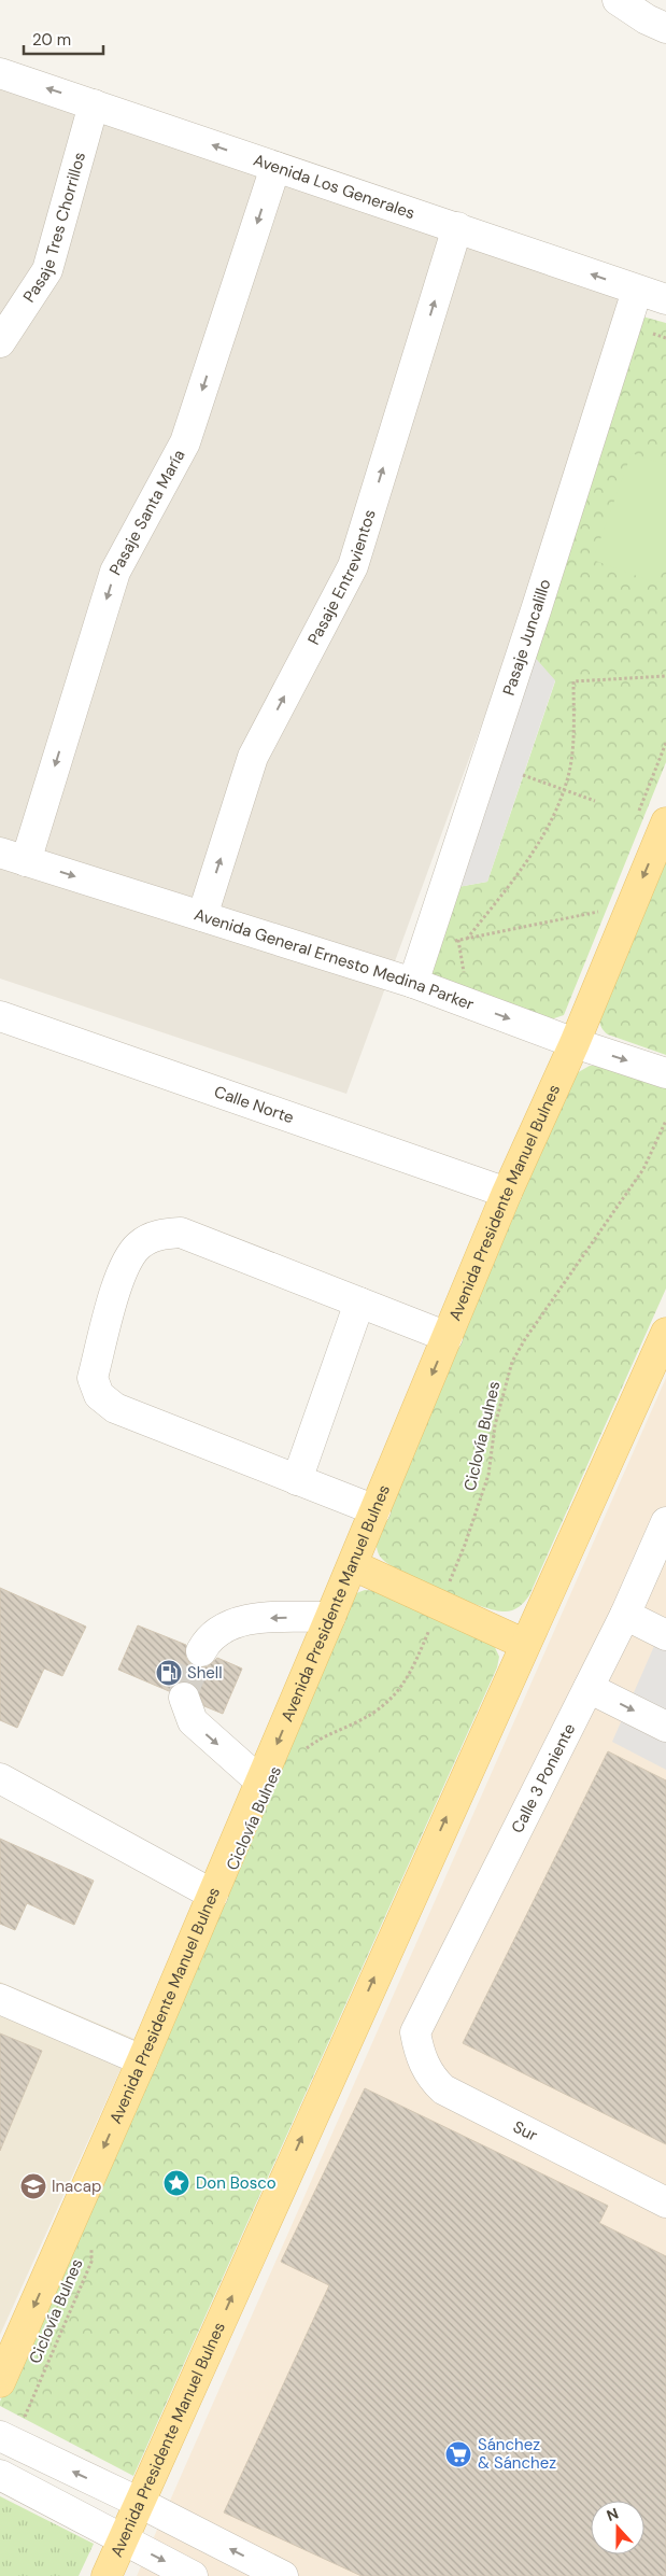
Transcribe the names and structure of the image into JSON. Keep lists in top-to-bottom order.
{
  "streets": {
    "main road": ["Avenida Presidente Manuel Bulnes"],
    "street": [
      "Avenida Los Generales",
      "Pasaje Tres Chorrillos",
      "Pasaje Santa María",
      "Pasaje Entrevientos",
      "Pasaje Juncalillo",
      "Avenida General Ernesto Medina Parker",
      "Calle Norte",
      "Calle 3 Poniente",
      "Sur"
    ],
    "path": ["Ciclovía Bulnes"]
  },
  "crossings": [
    ["Avenida Los Generales", "Pasaje Tres Chorrillos"],
    ["Avenida Los Generales", "Pasaje Santa María"],
    ["Avenida Los Generales", "Pasaje Entrevientos"],
    ["Avenida Los Generales", "Pasaje Juncalillo"],
    ["Pasaje Santa María", "Avenida General Ernesto Medina Parker"],
    ["Pasaje Entrevientos", "Avenida General Ernesto Medina Parker"],
    ["Pasaje Juncalillo", "Avenida General Ernesto Medina Parker"],
    ["Avenida General Ernesto Medina Parker", "Avenida Presidente Manuel Bulnes"],
    ["Calle Norte", "Avenida Presidente Manuel Bulnes"],
    ["Calle 3 Poniente", "Sur"]
  ],
  "one_way": [
    "Avenida Los Generales",
    "Pasaje Santa María",
    "Pasaje Entrevientos",
    "Avenida General Ernesto Medina Parker"
  ],
  "places": {
    "fuel station": ["Shell"],
    "place": ["Don Bosco"],
    "school or university": ["Inacap"],
    "supermarket": ["Sánchez & Sánchez"]
  },
  "scale_bar": "20 m",
  "north": "top"
}
